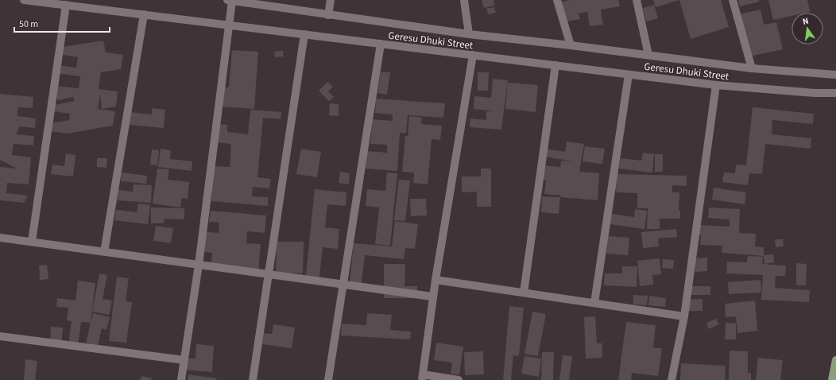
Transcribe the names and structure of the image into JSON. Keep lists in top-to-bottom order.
{
  "streets": {
    "street": ["Geresu Dhuki Street"]
  },
  "scale_bar": "50 m",
  "north": "top"
}
